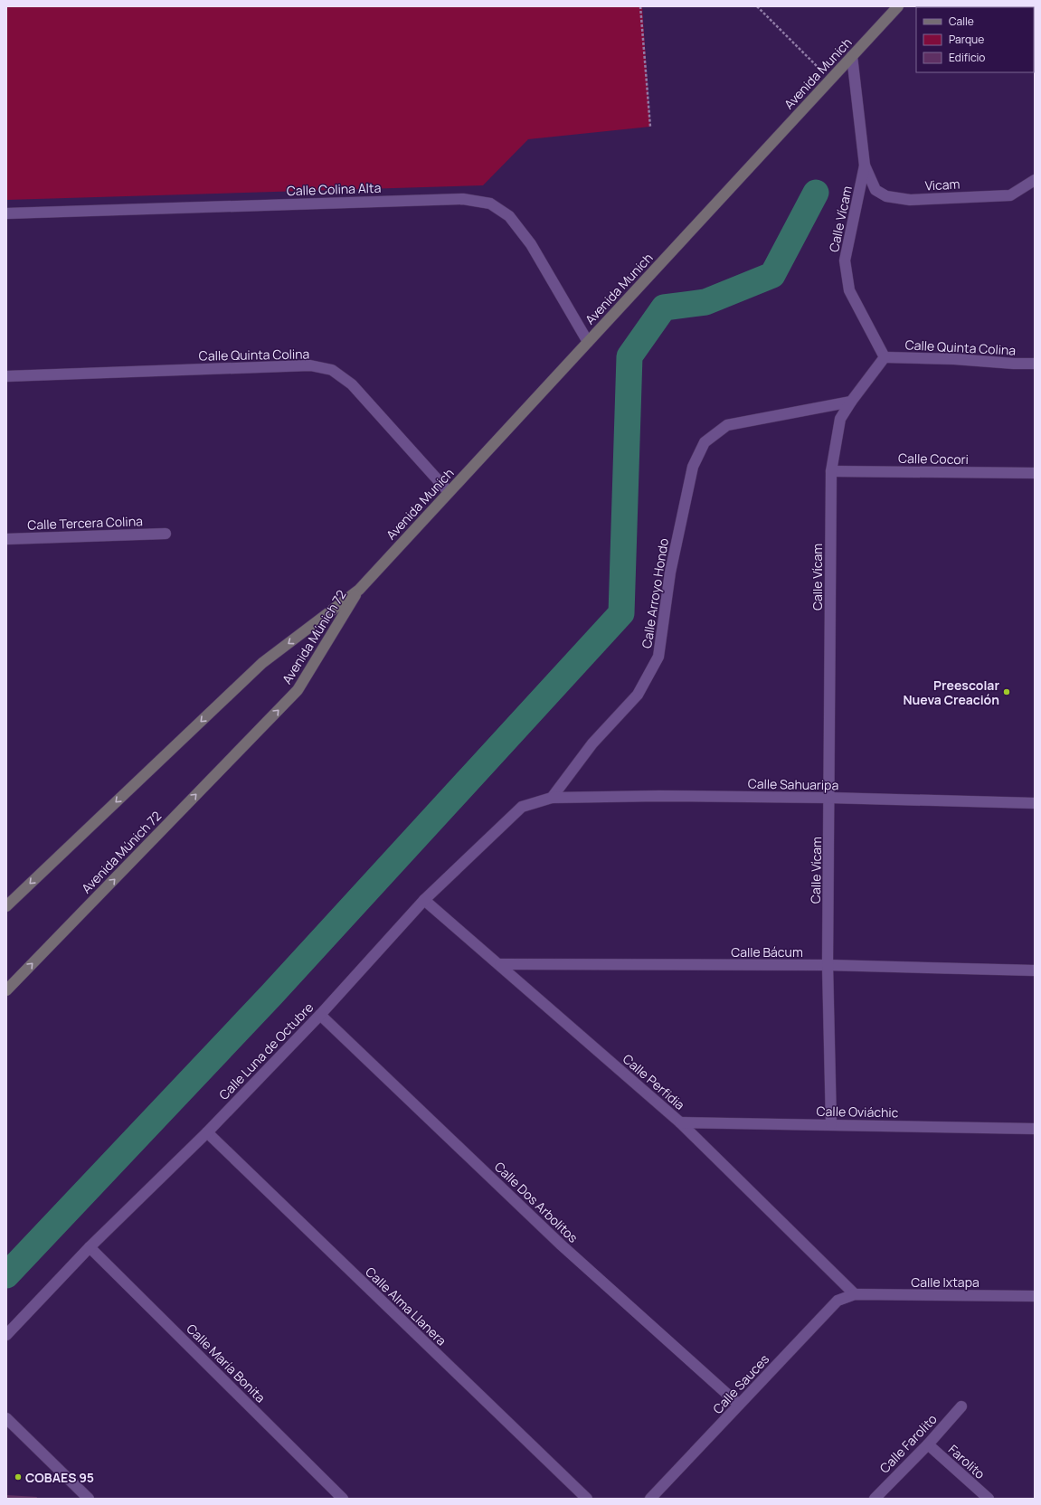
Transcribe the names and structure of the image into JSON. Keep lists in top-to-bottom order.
{
  "streets": {
    "main road": ["Avenida Munich", "Avenida Múnich 72"],
    "street": [
      "Vicam",
      "Calle Colina Alta",
      "Calle Vícam",
      "Calle Quinta Colina",
      "Calle Cocori",
      "Calle Tercera Colina",
      "Calle Arroyo Hondo",
      "Calle Sahuaripa",
      "Calle Bácum",
      "Calle Luna de Octubre",
      "Calle Perfidia",
      "Calle Oviáchic",
      "Calle Dos Arbolitos",
      "Calle Ixtapa",
      "Calle Alma Llanera",
      "Calle María Bonita",
      "Calle Sauces",
      "Calle Farolito",
      "Farolito"
    ]
  },
  "crossings": [
    ["Avenida Munich", "Calle Colina Alta"],
    ["Avenida Munich", "Calle Vícam"],
    ["Avenida Munich", "Calle Quinta Colina"],
    ["Avenida Munich", "Avenida Múnich 72"],
    ["Vicam", "Calle Vícam"],
    ["Calle Vícam", "Calle Quinta Colina"],
    ["Calle Vícam", "Calle Cocori"],
    ["Calle Vícam", "Calle Arroyo Hondo"],
    ["Calle Vícam", "Calle Sahuaripa"],
    ["Calle Vícam", "Calle Bácum"],
    ["Calle Vícam", "Calle Oviáchic"],
    ["Calle Arroyo Hondo", "Calle Sahuaripa"],
    ["Calle Arroyo Hondo", "Calle Luna de Octubre"],
    ["Calle Sahuaripa", "Calle Luna de Octubre"],
    ["Calle Bácum", "Calle Perfidia"],
    ["Calle Luna de Octubre", "Calle Perfidia"],
    ["Calle Luna de Octubre", "Calle Dos Arbolitos"],
    ["Calle Luna de Octubre", "Calle Alma Llanera"],
    ["Calle Luna de Octubre", "Calle María Bonita"],
    ["Calle Perfidia", "Calle Oviáchic"],
    ["Calle Perfidia", "Calle Ixtapa"],
    ["Calle Perfidia", "Calle Sauces"],
    ["Calle Dos Arbolitos", "Calle Sauces"],
    ["Calle Ixtapa", "Calle Sauces"],
    ["Calle Farolito", "Farolito"]
  ],
  "places": ["Preescolar Nueva Creación", "COBAES 95"],
  "legend": ["Calle", "Parque", "Edificio"]
}
